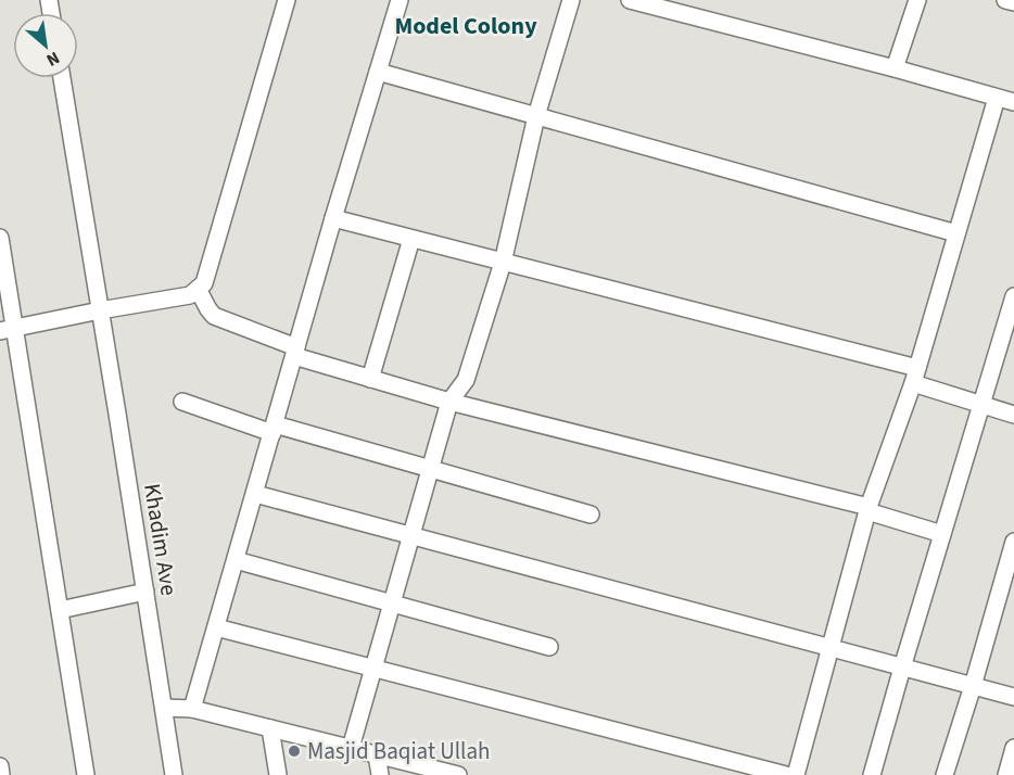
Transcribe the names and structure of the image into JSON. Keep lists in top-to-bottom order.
{
  "streets": {
    "street": ["Khadim Ave"]
  },
  "districts": ["Model Colony"],
  "places": ["Masjid Baqiat Ullah"],
  "north": "bottom right"
}
